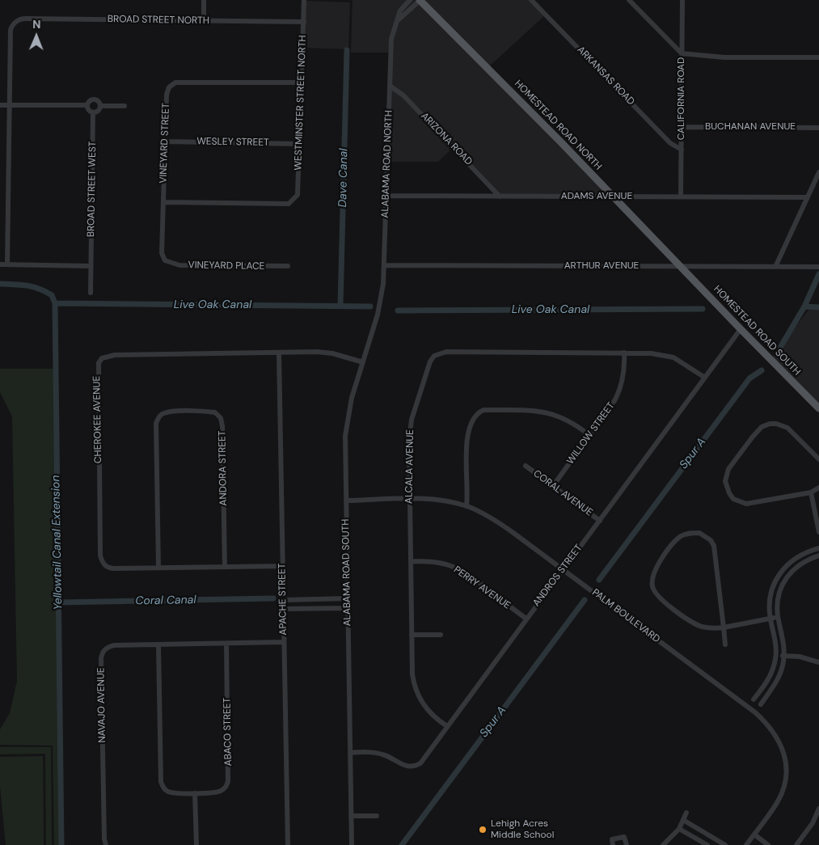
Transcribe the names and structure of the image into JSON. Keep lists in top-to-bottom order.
{
  "streets": {
    "main road": ["HOMESTEAD ROAD NORTH", "HOMESTEAD ROAD SOUTH"],
    "street": [
      "BROAD STREET NORTH",
      "ARKANSAS ROAD",
      "CALIFORNIA ROAD",
      "WESTMINSTER STREET NORTH",
      "BUCHANAN AVENUE",
      "ARIZONA ROAD",
      "WESLEY STREET",
      "VINEYARD STREET",
      "ALABAMA ROAD NORTH",
      "BROAD STREET WEST",
      "ADAMS AVENUE",
      "VINEYARD PLACE",
      "ARTHUR AVENUE",
      "CHEROKEE AVENUE",
      "WILLOW STREET",
      "ALCALA AVENUE",
      "ANDORA STREET",
      "CORAL AVENUE",
      "ALABAMA ROAD SOUTH",
      "ANDROS STREET",
      "PERRY AVENUE",
      "APACHE STREET",
      "PALM BOULEVARD",
      "NAVAJO AVENUE",
      "ABACO STREET"
    ]
  },
  "crossings": [
    ["BROAD STREET NORTH", "WESTMINSTER STREET NORTH"],
    ["ARKANSAS ROAD", "CALIFORNIA ROAD"],
    ["CALIFORNIA ROAD", "BUCHANAN AVENUE"],
    ["CALIFORNIA ROAD", "ADAMS AVENUE"],
    ["WESTMINSTER STREET NORTH", "WESLEY STREET"],
    ["WESTMINSTER STREET NORTH", "VINEYARD STREET"],
    ["HOMESTEAD ROAD NORTH", "ALABAMA ROAD NORTH"],
    ["HOMESTEAD ROAD NORTH", "ADAMS AVENUE"],
    ["HOMESTEAD ROAD NORTH", "ARTHUR AVENUE"],
    ["HOMESTEAD ROAD NORTH", "HOMESTEAD ROAD SOUTH"],
    ["ARIZONA ROAD", "ALABAMA ROAD NORTH"],
    ["ARIZONA ROAD", "ADAMS AVENUE"],
    ["WESLEY STREET", "VINEYARD STREET"],
    ["VINEYARD STREET", "VINEYARD PLACE"],
    ["ALABAMA ROAD NORTH", "ADAMS AVENUE"],
    ["ALABAMA ROAD NORTH", "ARTHUR AVENUE"],
    ["ALABAMA ROAD NORTH", "ALABAMA ROAD SOUTH"],
    ["ARTHUR AVENUE", "HOMESTEAD ROAD SOUTH"],
    ["HOMESTEAD ROAD SOUTH", "ANDROS STREET"],
    ["CHEROKEE AVENUE", "ANDORA STREET"],
    ["CHEROKEE AVENUE", "ALABAMA ROAD SOUTH"],
    ["CHEROKEE AVENUE", "APACHE STREET"],
    ["WILLOW STREET", "ALCALA AVENUE"],
    ["WILLOW STREET", "CORAL AVENUE"],
    ["ALCALA AVENUE", "ANDROS STREET"],
    ["ALCALA AVENUE", "PERRY AVENUE"],
    ["ALCALA AVENUE", "PALM BOULEVARD"],
    ["CORAL AVENUE", "ANDROS STREET"],
    ["ALABAMA ROAD SOUTH", "ANDROS STREET"],
    ["ALABAMA ROAD SOUTH", "PALM BOULEVARD"],
    ["ANDROS STREET", "PERRY AVENUE"],
    ["ANDROS STREET", "PALM BOULEVARD"],
    ["APACHE STREET", "NAVAJO AVENUE"],
    ["NAVAJO AVENUE", "ABACO STREET"]
  ],
  "water": [
    "Dave Canal",
    "Live Oak Canal",
    "Spur A",
    "Yellowtail Canal Extension",
    "Coral Canal"
  ],
  "places": ["Lehigh Acres Middle School"],
  "north": "top"
}
